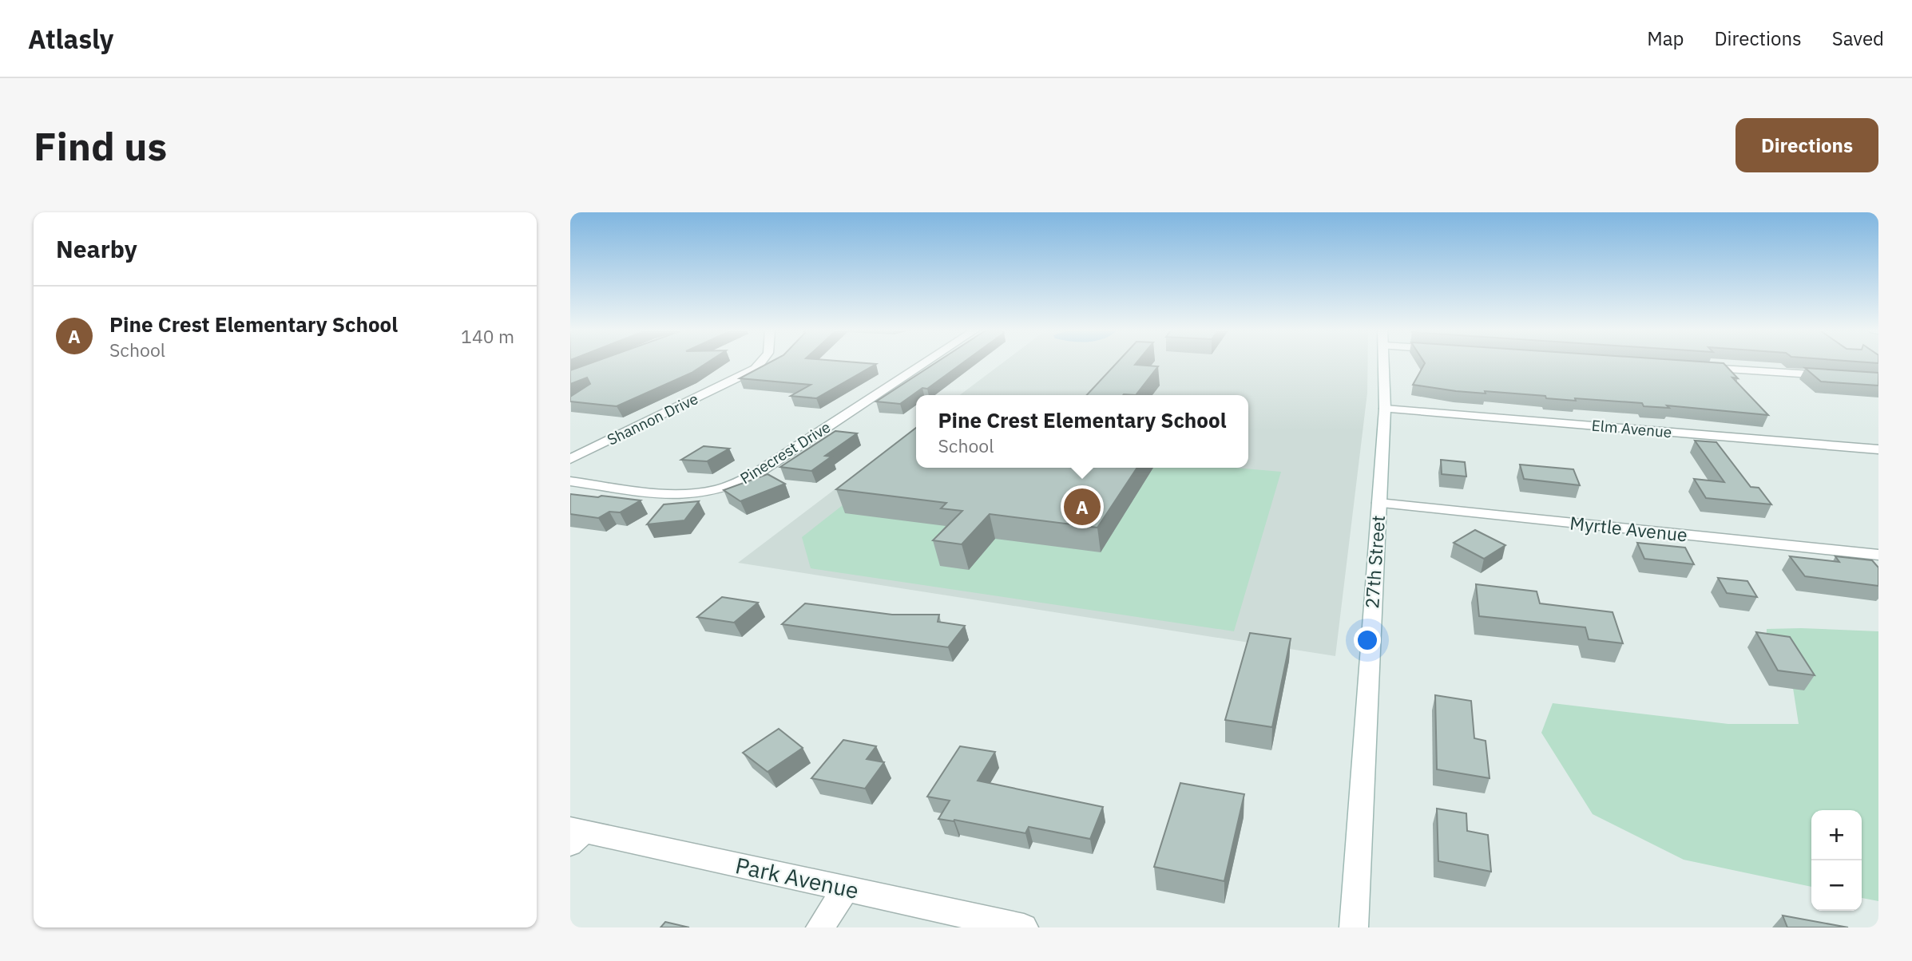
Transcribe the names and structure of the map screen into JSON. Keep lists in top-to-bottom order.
{
  "streets": {
    "street": [
      "Shannon Drive",
      "Elm Avenue",
      "Pinecrest Drive",
      "Myrtle Avenue",
      "27th Street",
      "Park Avenue"
    ]
  },
  "crossings": [
    ["Elm Avenue", "27th Street"],
    ["Myrtle Avenue", "27th Street"]
  ],
  "page": {
    "header": "Atlasly",
    "nav": ["Map", "Directions", "Saved"],
    "buttons": "Directions",
    "title": "Find us",
    "heading": "Nearby",
    "list": [
      {
        "mark": "A",
        "name": "Pine Crest Elementary School",
        "note": "School",
        "value": "140 m"
      }
    ],
    "popup": ["Pine Crest Elementary School", "School"],
    "pins": "A",
    "map_buttons": ["+", "−"]
  }
}
